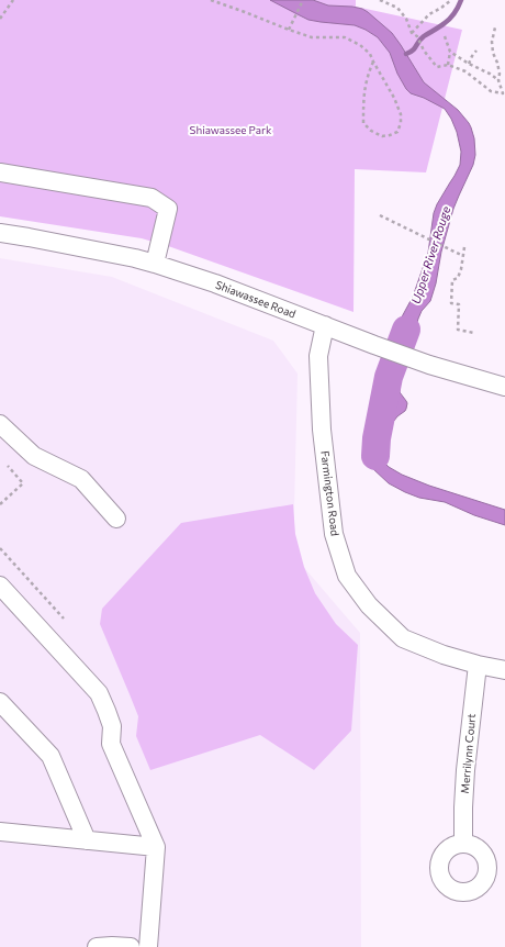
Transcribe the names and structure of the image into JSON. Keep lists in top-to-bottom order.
{
  "streets": {
    "street": ["Shiawassee Road", "Farmington Road", "Merrilynn Court"]
  },
  "crossings": [
    ["Shiawassee Road", "Farmington Road"],
    ["Farmington Road", "Merrilynn Court"]
  ],
  "water": ["Upper River Rouge"],
  "parks": ["Shiawassee Park"]
}
